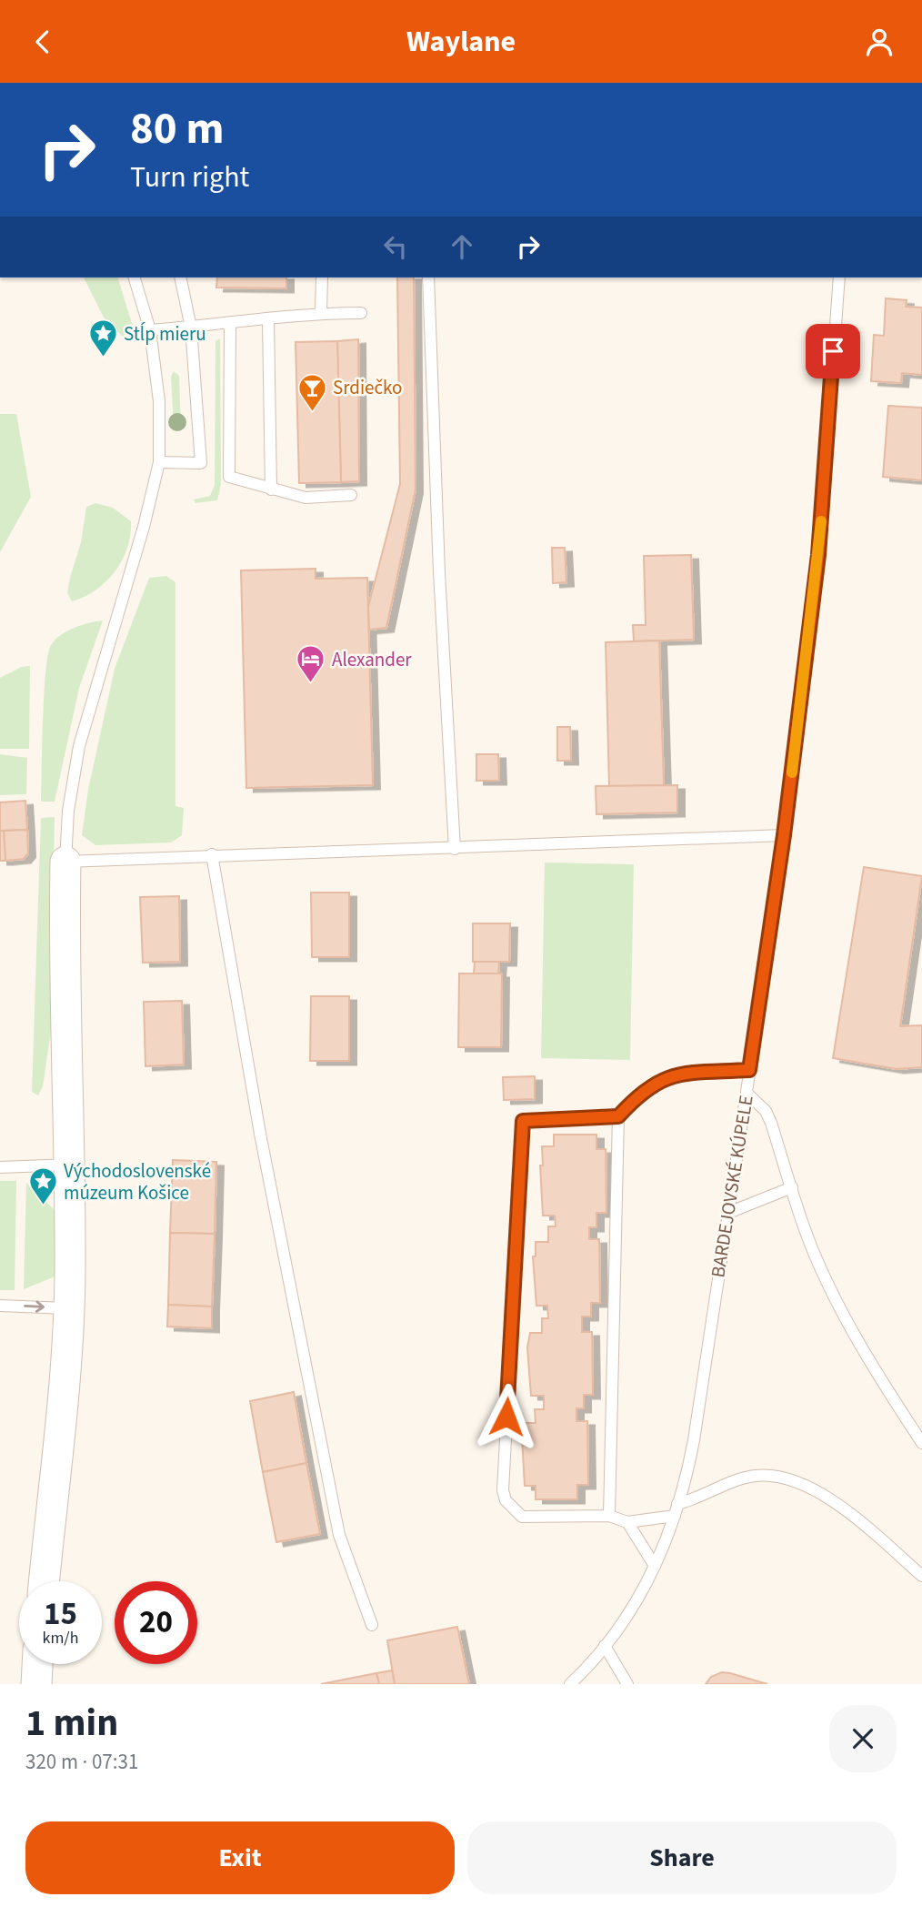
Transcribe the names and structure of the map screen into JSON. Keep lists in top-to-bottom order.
{
  "streets": {
    "lane": ["BARDEJOVSKÉ KÚPELE"]
  },
  "places": {
    "place": ["Stĺp mieru", "Východoslovenské múzeum Košice"],
    "bar": ["Srdiečko"],
    "hotel": ["Alexander"]
  },
  "page": {
    "header": "Waylane",
    "turn": ["80 m", "Turn right"],
    "speed": "15 km/h",
    "limit": "20",
    "heading": ["1 min", "320 m · 07:31"],
    "buttons": ["Exit", "Share"]
  }
}
